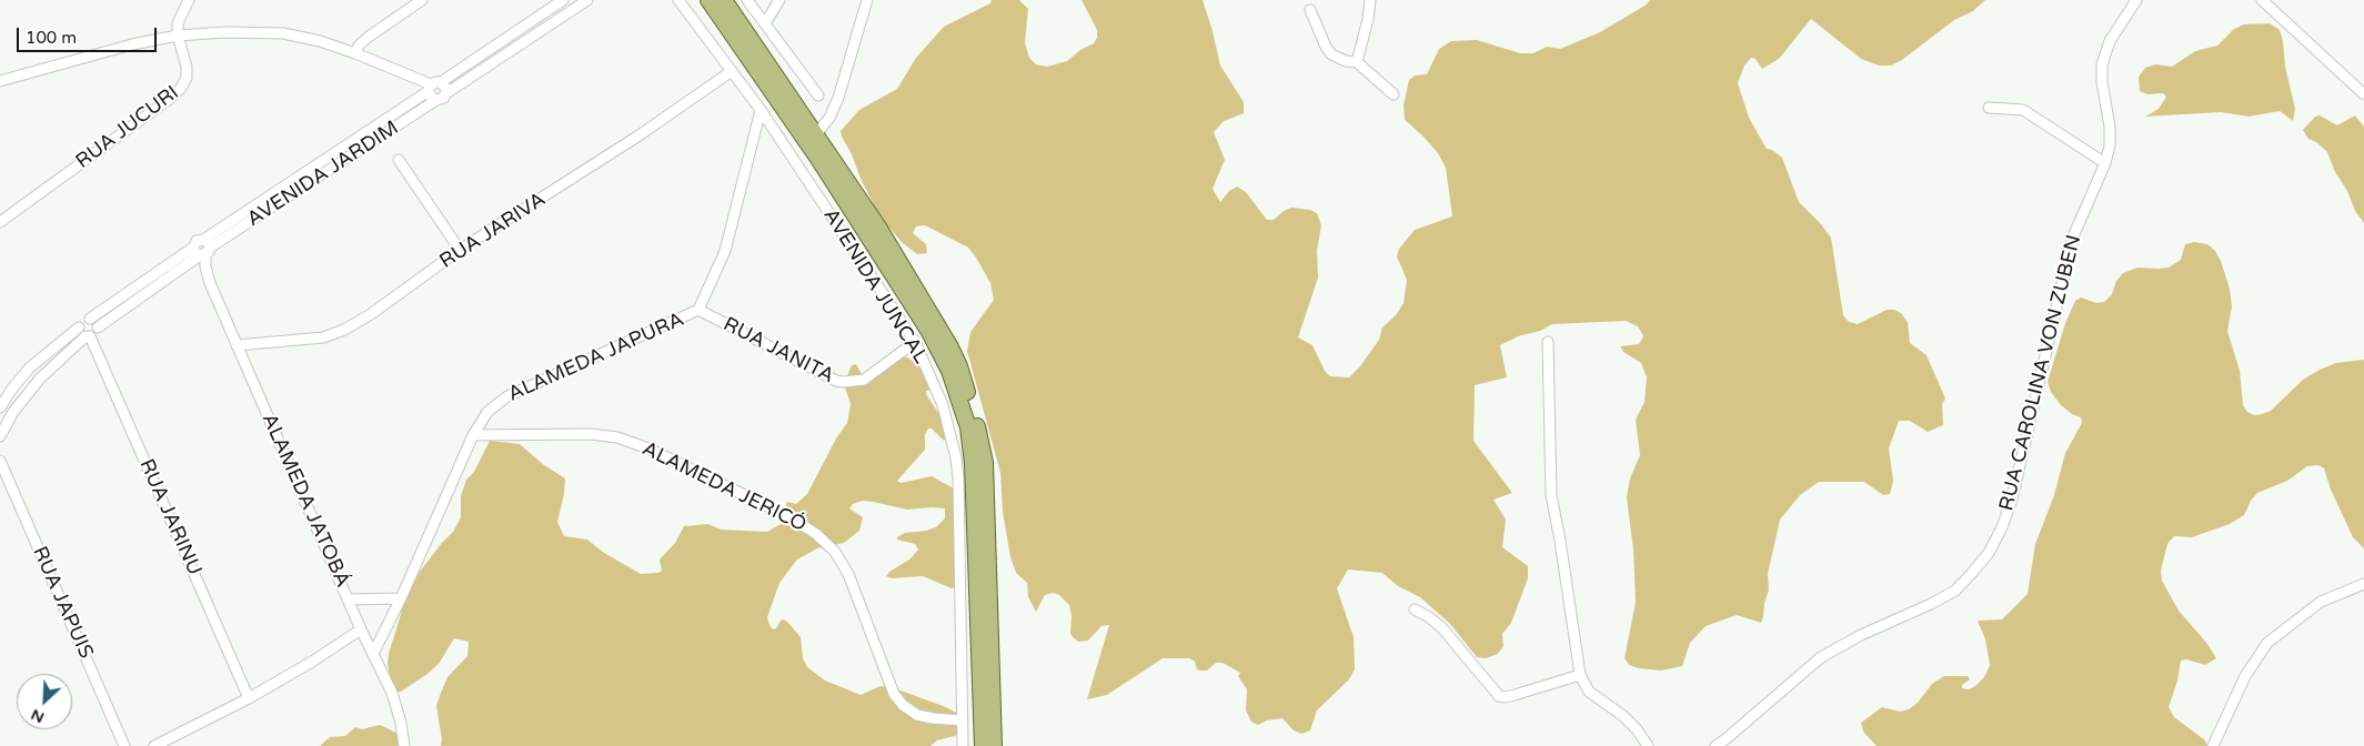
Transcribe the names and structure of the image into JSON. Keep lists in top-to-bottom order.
{
  "streets": {
    "street": [
      "RUA JUCURI",
      "AVENIDA JARDIM",
      "RUA JARIVA",
      "AVENIDA JUNCAL",
      "RUA JANITA",
      "ALAMEDA JAPURA",
      "RUA CAROLINA VON ZUBEN",
      "ALAMEDA JERICÓ",
      "ALAMEDA JATOBÁ",
      "RUA JARINU",
      "RUA JAPUIS"
    ]
  },
  "crossings": [
    ["AVENIDA JARDIM", "ALAMEDA JATOBÁ"],
    ["AVENIDA JARDIM", "RUA JARINU"],
    ["RUA JARIVA", "AVENIDA JUNCAL"],
    ["RUA JARIVA", "ALAMEDA JATOBÁ"],
    ["AVENIDA JUNCAL", "RUA JANITA"],
    ["AVENIDA JUNCAL", "ALAMEDA JAPURA"],
    ["AVENIDA JUNCAL", "ALAMEDA JERICÓ"],
    ["RUA JANITA", "ALAMEDA JAPURA"],
    ["ALAMEDA JAPURA", "ALAMEDA JERICÓ"],
    ["ALAMEDA JAPURA", "ALAMEDA JATOBÁ"]
  ],
  "scale_bar": "100 m",
  "north": "bottom left"
}
